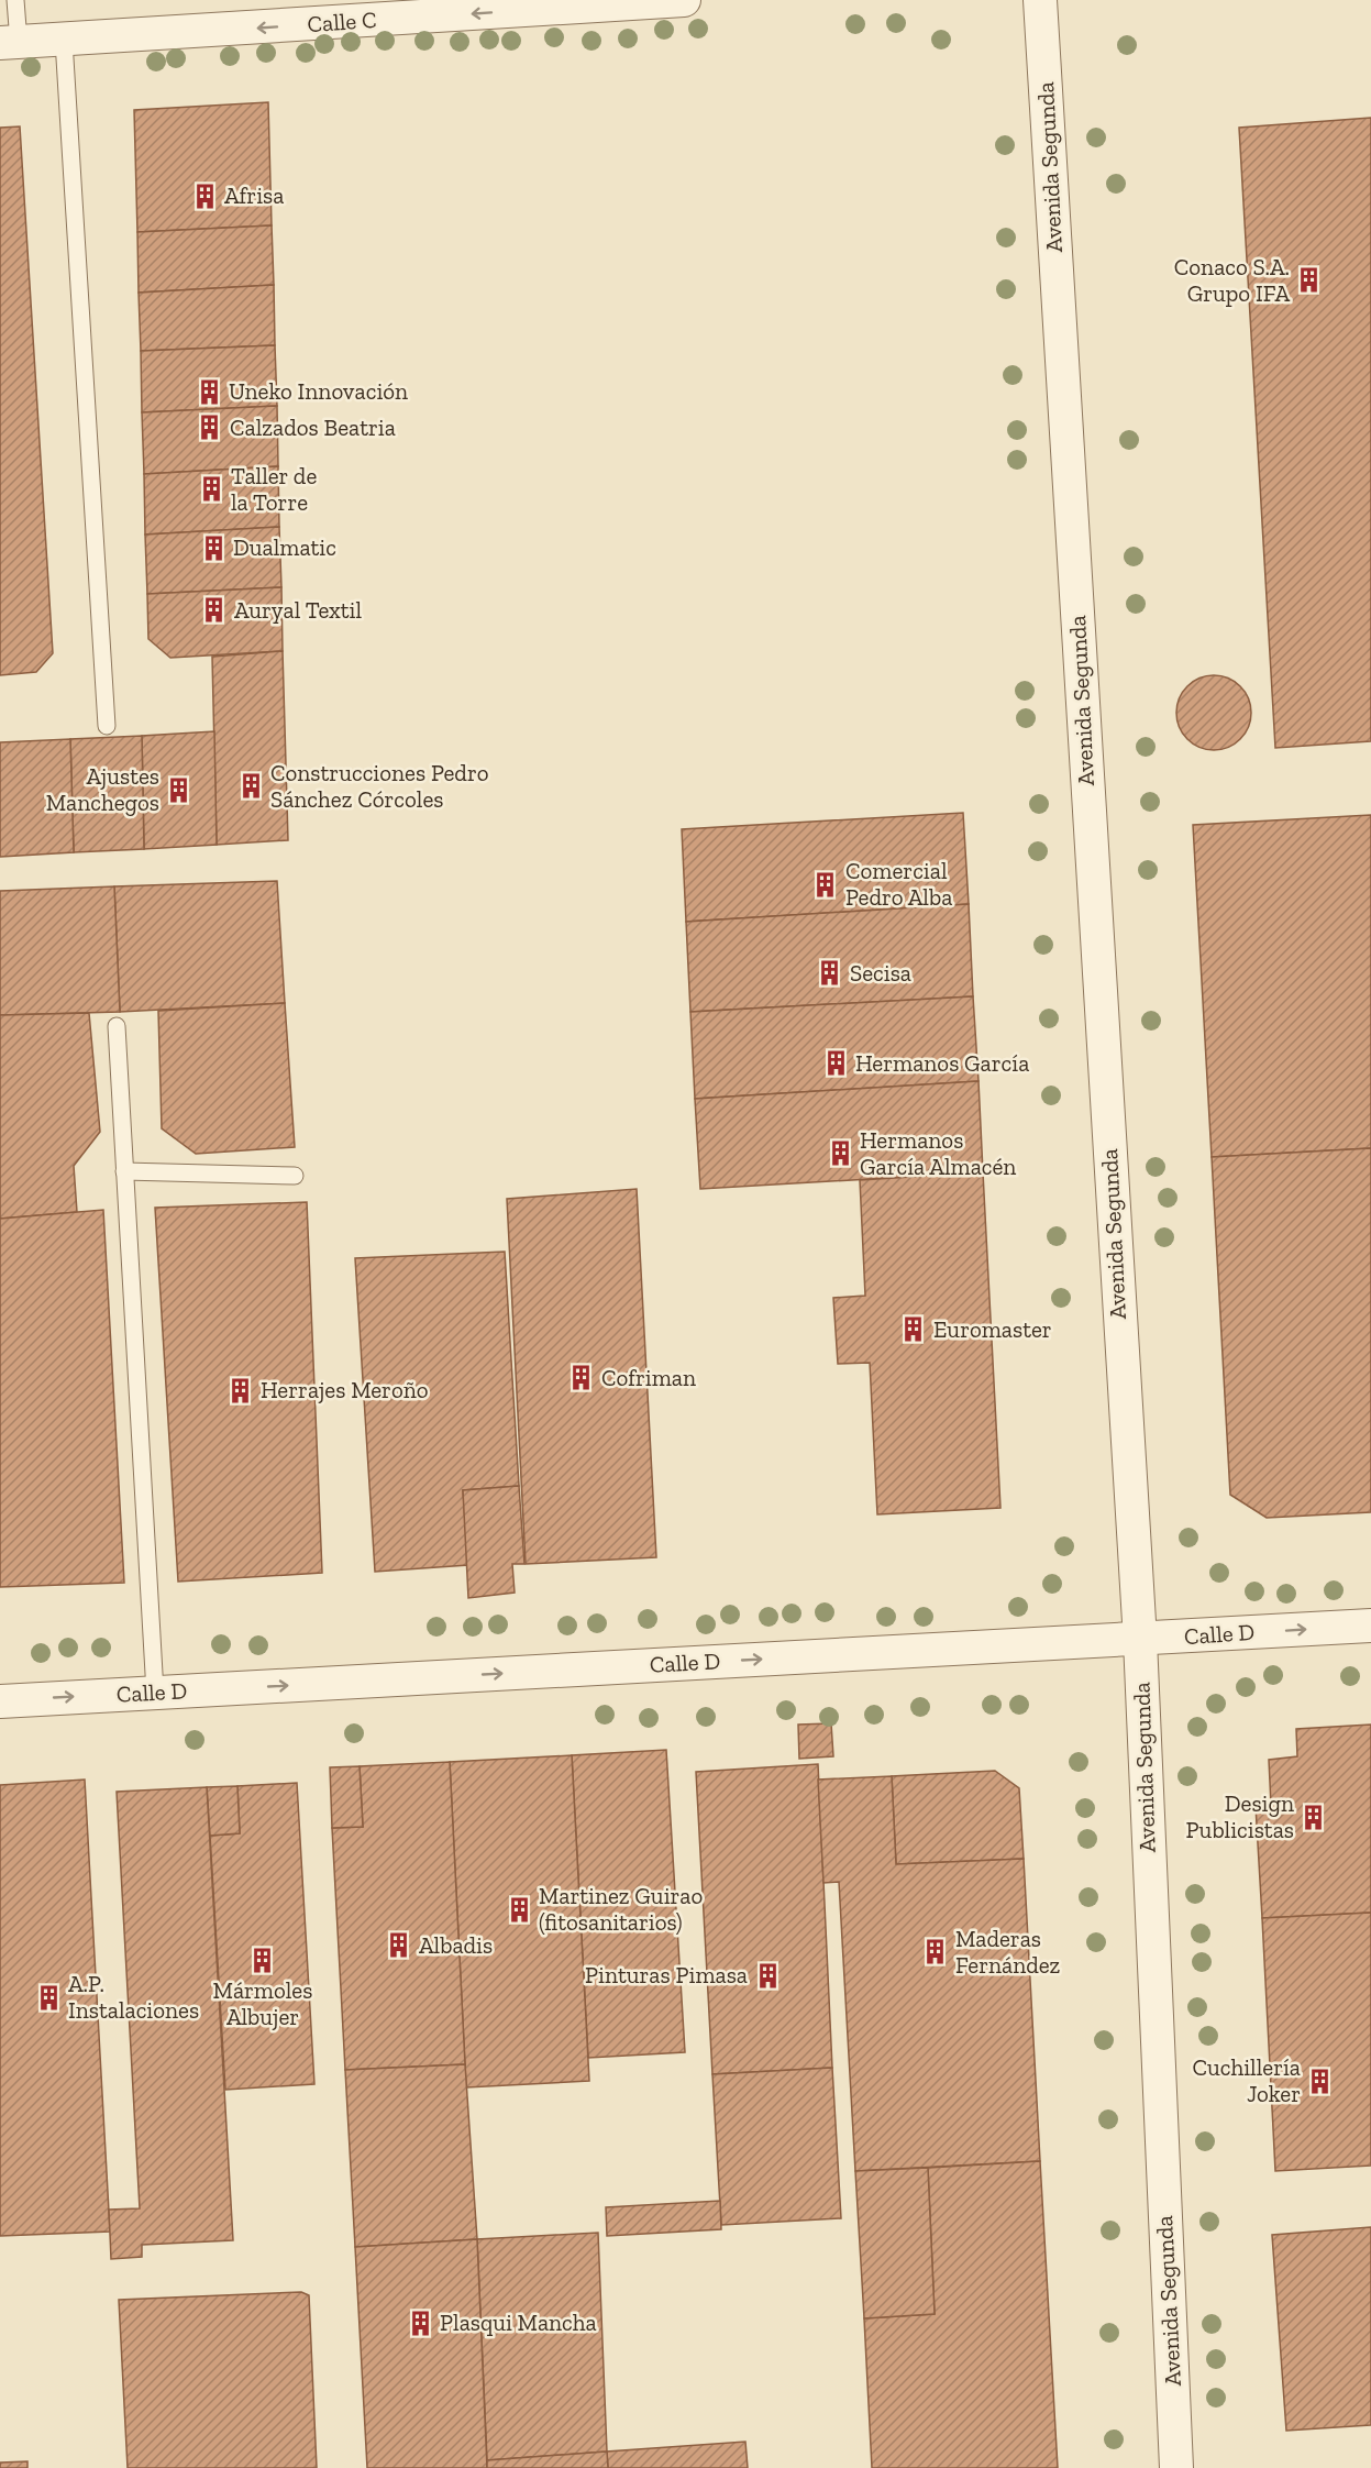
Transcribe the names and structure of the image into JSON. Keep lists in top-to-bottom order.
{
  "streets": {
    "street": ["Calle C", "Avenida Segunda", "Calle D"]
  },
  "crossings": [
    ["Avenida Segunda", "Calle D"]
  ],
  "one_way": ["Calle C", "Calle D"],
  "places": {
    "building": [
      "Afrisa",
      "Conaco S.A. Grupo IFA",
      "Uneko Innovación",
      "Calzados Beatria",
      "Taller de la Torre",
      "Dualmatic",
      "Auryal Textil",
      "Construcciones Pedro Sánchez Córcoles",
      "Ajustes Manchegos",
      "Comercial Pedro Alba",
      "Secisa",
      "Hermanos García",
      "Hermanos García Almacén",
      "Euromaster",
      "Cofriman",
      "Herrajes Meroño",
      "Design Publicistas",
      "Martinez Guirao (fitosanitarios)",
      "Albadis",
      "Maderas Fernández",
      "Mármoles Albujer",
      "Pinturas Pimasa",
      "A.P. Instalaciones",
      "Cuchillería Joker",
      "Plasqui Mancha"
    ]
  }
}
